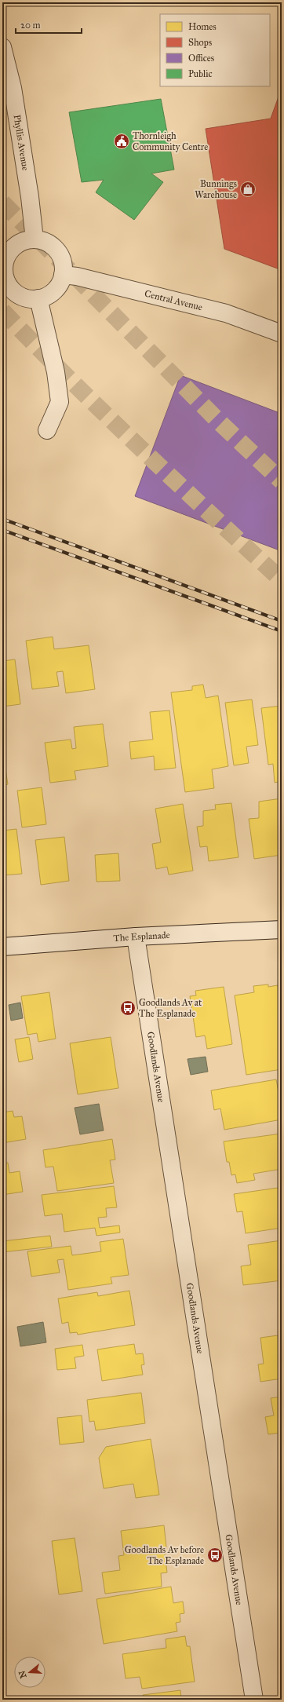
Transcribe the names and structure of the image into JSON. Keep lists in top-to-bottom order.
{
  "streets": {
    "street": [
      "Phyllis Avenue",
      "Central Avenue",
      "The Esplanade",
      "Goodlands Avenue"
    ]
  },
  "crossings": [
    ["Phyllis Avenue", "Central Avenue"],
    ["The Esplanade", "Goodlands Avenue"]
  ],
  "places": {
    "public building": ["Thornleigh Community Centre"],
    "shop": ["Bunnings Warehouse"],
    "bus stop": ["Goodlands Av at The Esplanade", "Goodlands Av before The Esplanade"]
  },
  "legend": [
    "Homes",
    "Shops",
    "Offices",
    "Public"
  ],
  "scale_bar": "20 m",
  "north": "left"
}
